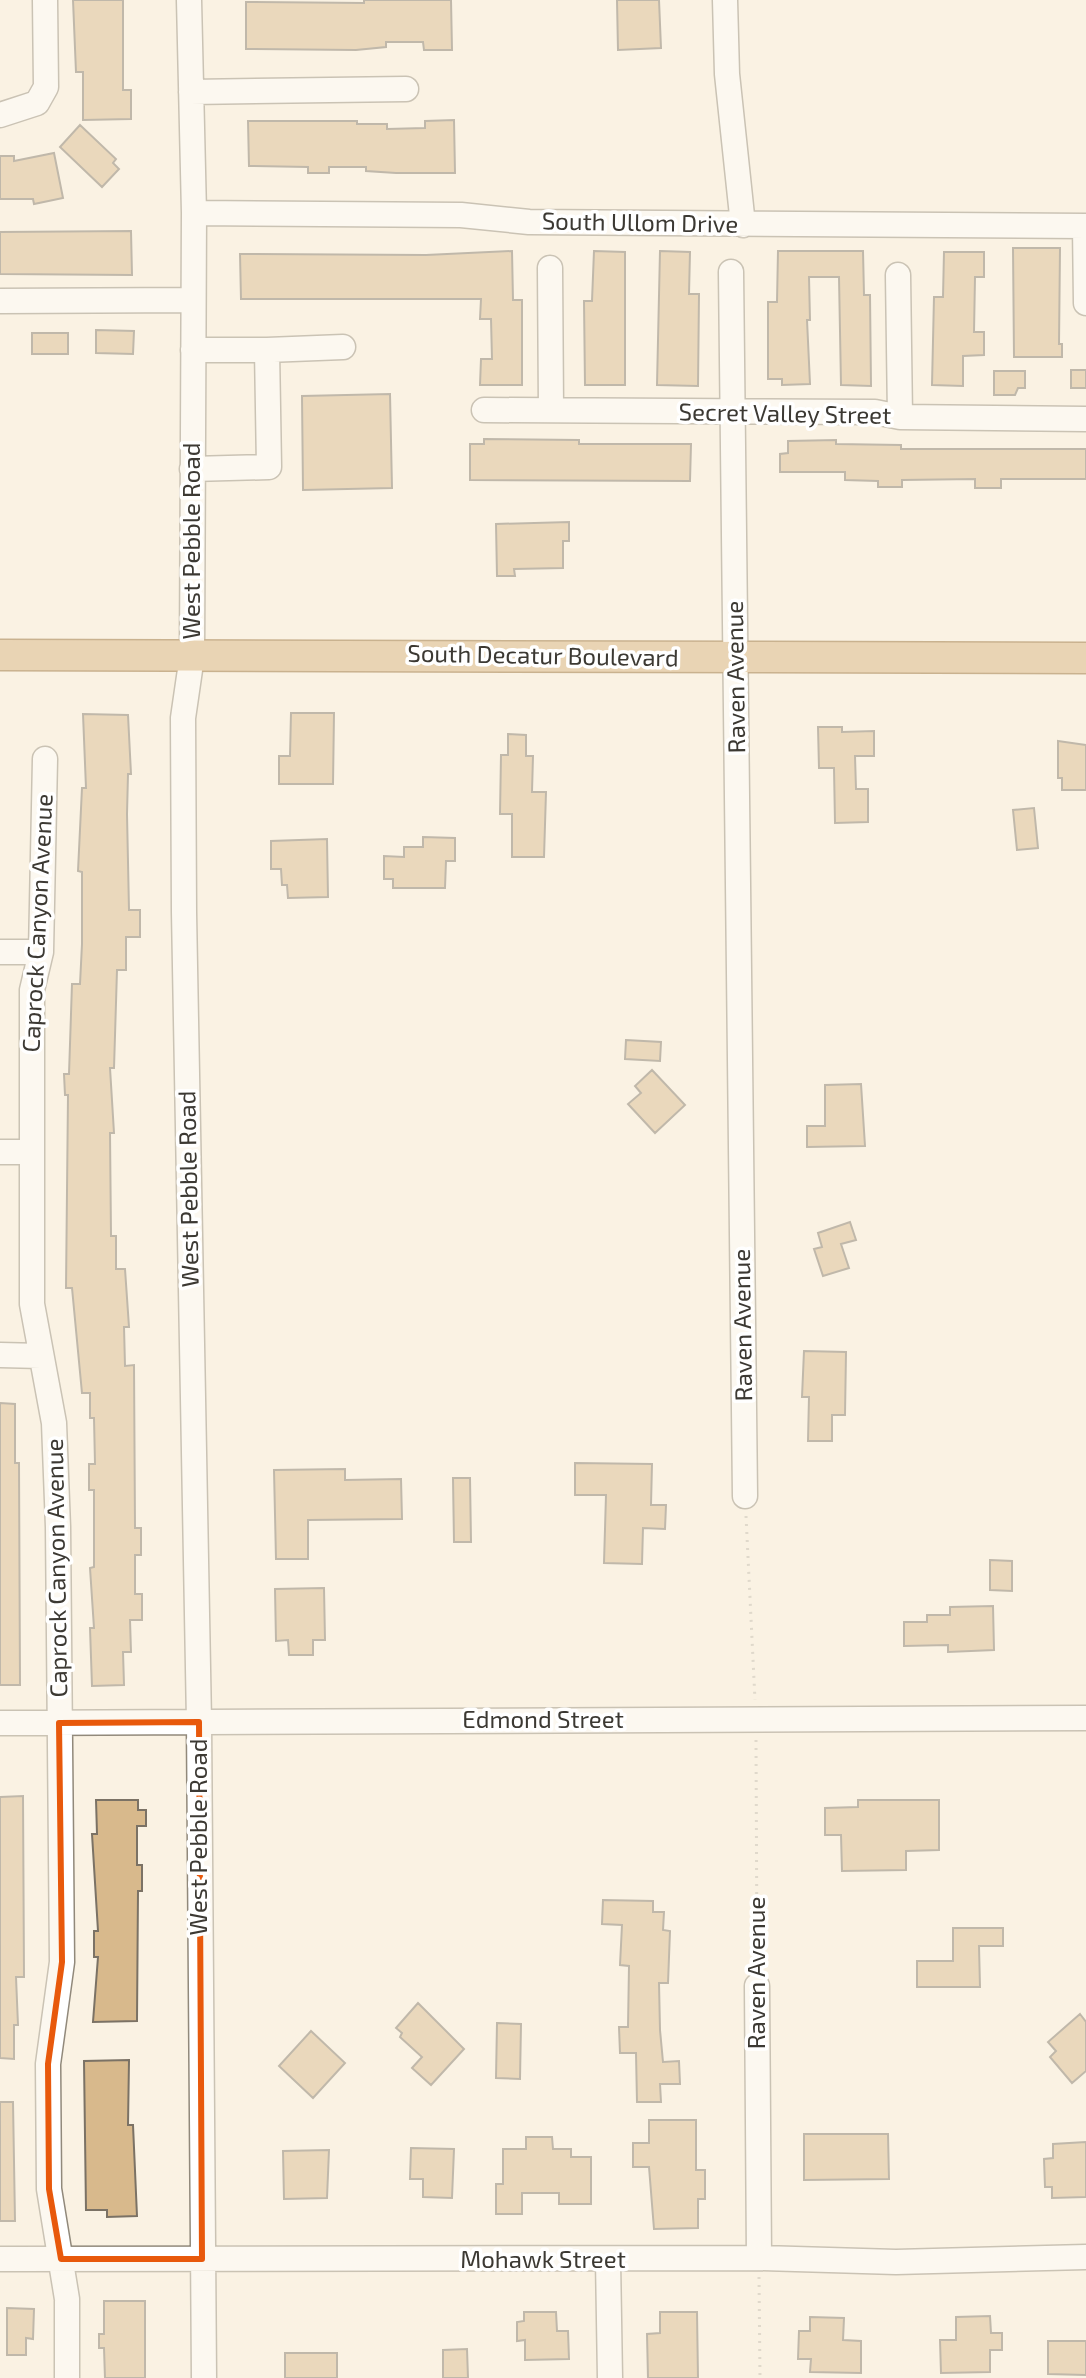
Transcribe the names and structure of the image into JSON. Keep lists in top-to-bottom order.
{
  "streets": {
    "main road": ["South Decatur Boulevard"],
    "street": [
      "South Ullom Drive",
      "Secret Valley Street",
      "West Pebble Road",
      "Raven Avenue",
      "Caprock Canyon Avenue",
      "Edmond Street",
      "Mohawk Street"
    ]
  },
  "crossings": [
    ["South Ullom Drive", "West Pebble Road"],
    ["Secret Valley Street", "Raven Avenue"],
    ["West Pebble Road", "South Decatur Boulevard"],
    ["West Pebble Road", "Edmond Street"],
    ["West Pebble Road", "Mohawk Street"],
    ["South Decatur Boulevard", "Raven Avenue"],
    ["Raven Avenue", "Edmond Street"],
    ["Raven Avenue", "Mohawk Street"],
    ["Caprock Canyon Avenue", "Edmond Street"],
    ["Caprock Canyon Avenue", "Mohawk Street"]
  ]
}
